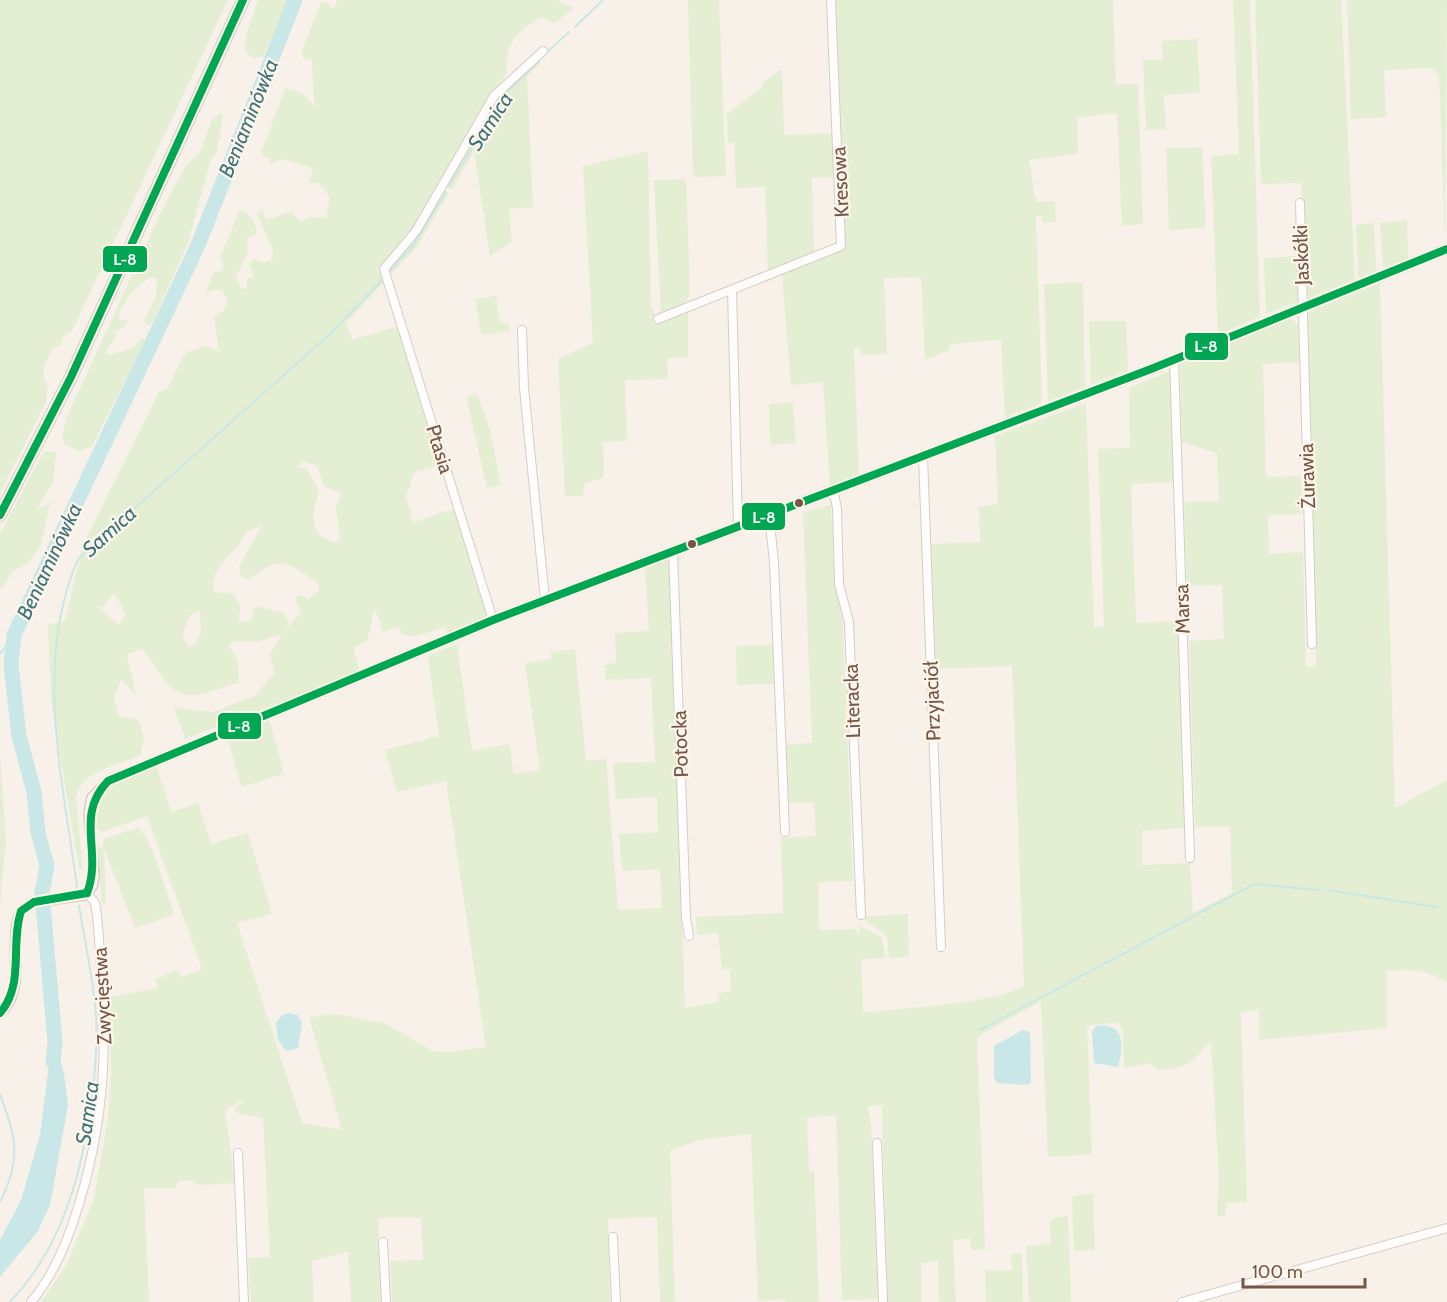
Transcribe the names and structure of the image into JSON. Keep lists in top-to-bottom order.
{
  "streets": {
    "street": [
      "Kresowa",
      "Jaskółki",
      "Ptasia",
      "Żurawia",
      "Marsa",
      "Literacka",
      "Przyjaciół",
      "Potocka",
      "Zwycięstwa"
    ]
  },
  "crossings": [
    ["Jaskółki", "Żurawia"]
  ],
  "water": ["Beniaminówka", "Samica"],
  "lines": ["transit line L-8"],
  "scale_bar": "100 m"
}
